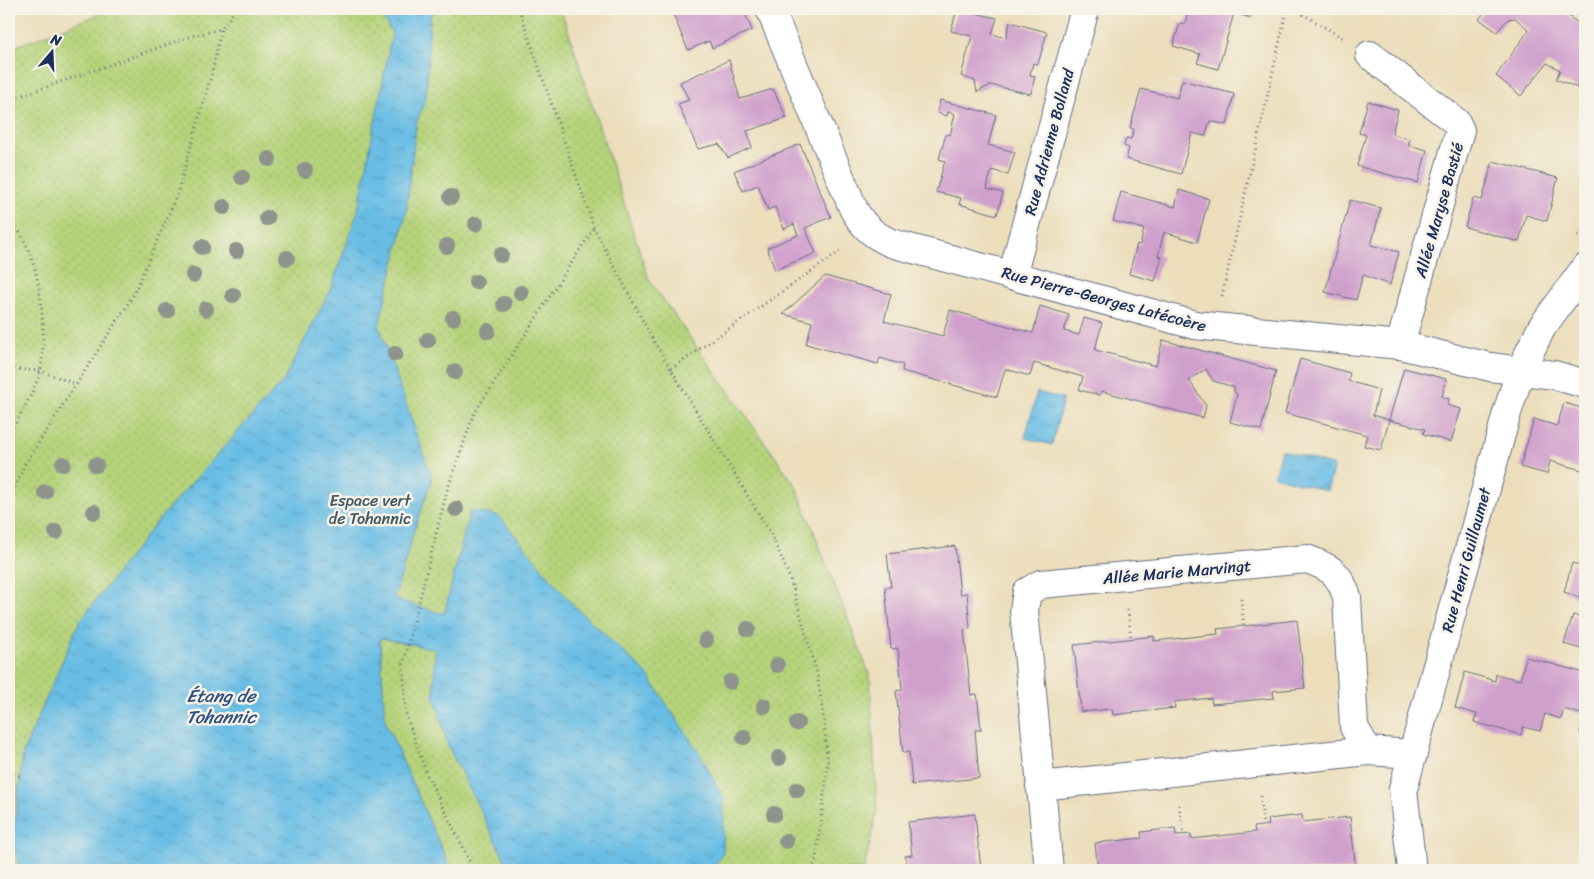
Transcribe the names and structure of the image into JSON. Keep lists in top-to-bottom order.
{
  "streets": {
    "street": [
      "Rue Adrienne Bolland",
      "Allée Maryse Bastié",
      "Rue Pierre-Georges Latécoère",
      "Rue Henri Guillaumet",
      "Allée Marie Marvingt"
    ]
  },
  "crossings": [
    ["Rue Adrienne Bolland", "Rue Pierre-Georges Latécoère"],
    ["Allée Maryse Bastié", "Rue Pierre-Georges Latécoère"],
    ["Rue Pierre-Georges Latécoère", "Rue Henri Guillaumet"]
  ],
  "water": ["Étang de Tohannic"],
  "parks": ["Espace vert de Tohannic"],
  "north": "top"
}
